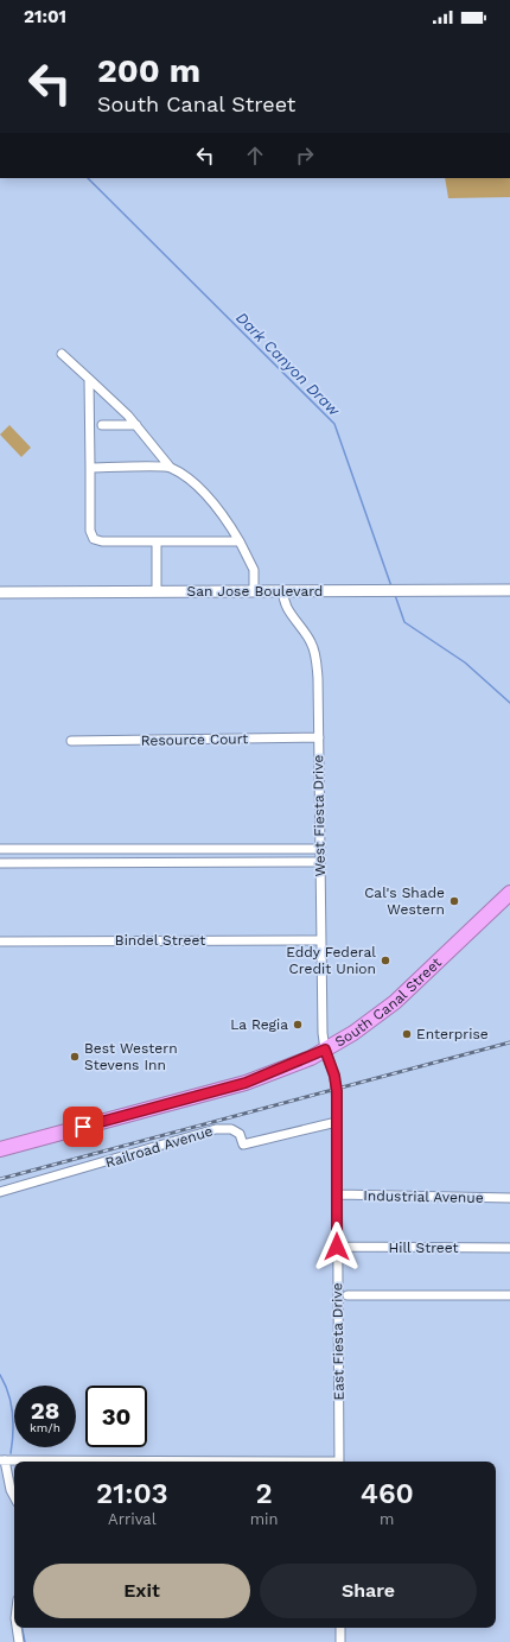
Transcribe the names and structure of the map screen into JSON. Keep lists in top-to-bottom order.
{
  "streets": {
    "highway": ["South Canal Street"],
    "street": [
      "San Jose Boulevard",
      "Resource Court",
      "West Fiesta Drive",
      "Bindel Street",
      "Railroad Avenue",
      "Industrial Avenue",
      "Hill Street",
      "East Fiesta Drive"
    ]
  },
  "crossings": [
    ["San Jose Boulevard", "West Fiesta Drive"],
    ["Resource Court", "West Fiesta Drive"],
    ["West Fiesta Drive", "Bindel Street"],
    ["West Fiesta Drive", "South Canal Street"],
    ["West Fiesta Drive", "East Fiesta Drive"],
    ["South Canal Street", "East Fiesta Drive"],
    ["Railroad Avenue", "East Fiesta Drive"],
    ["Industrial Avenue", "East Fiesta Drive"],
    ["Hill Street", "East Fiesta Drive"]
  ],
  "water": ["Dark Canyon Draw"],
  "places": [
    "Cal's Shade Western",
    "Eddy Federal Credit Union",
    "La Regia",
    "Enterprise",
    "Best Western Stevens Inn"
  ],
  "page": {
    "status": "21:01",
    "turn": ["200 m", "South Canal Street"],
    "speed": "28 km/h",
    "limit": "30",
    "eta": [
      "21:03",
      "Arrival",
      "2",
      "min",
      "460",
      "m"
    ],
    "buttons": ["Exit", "Share"]
  }
}
